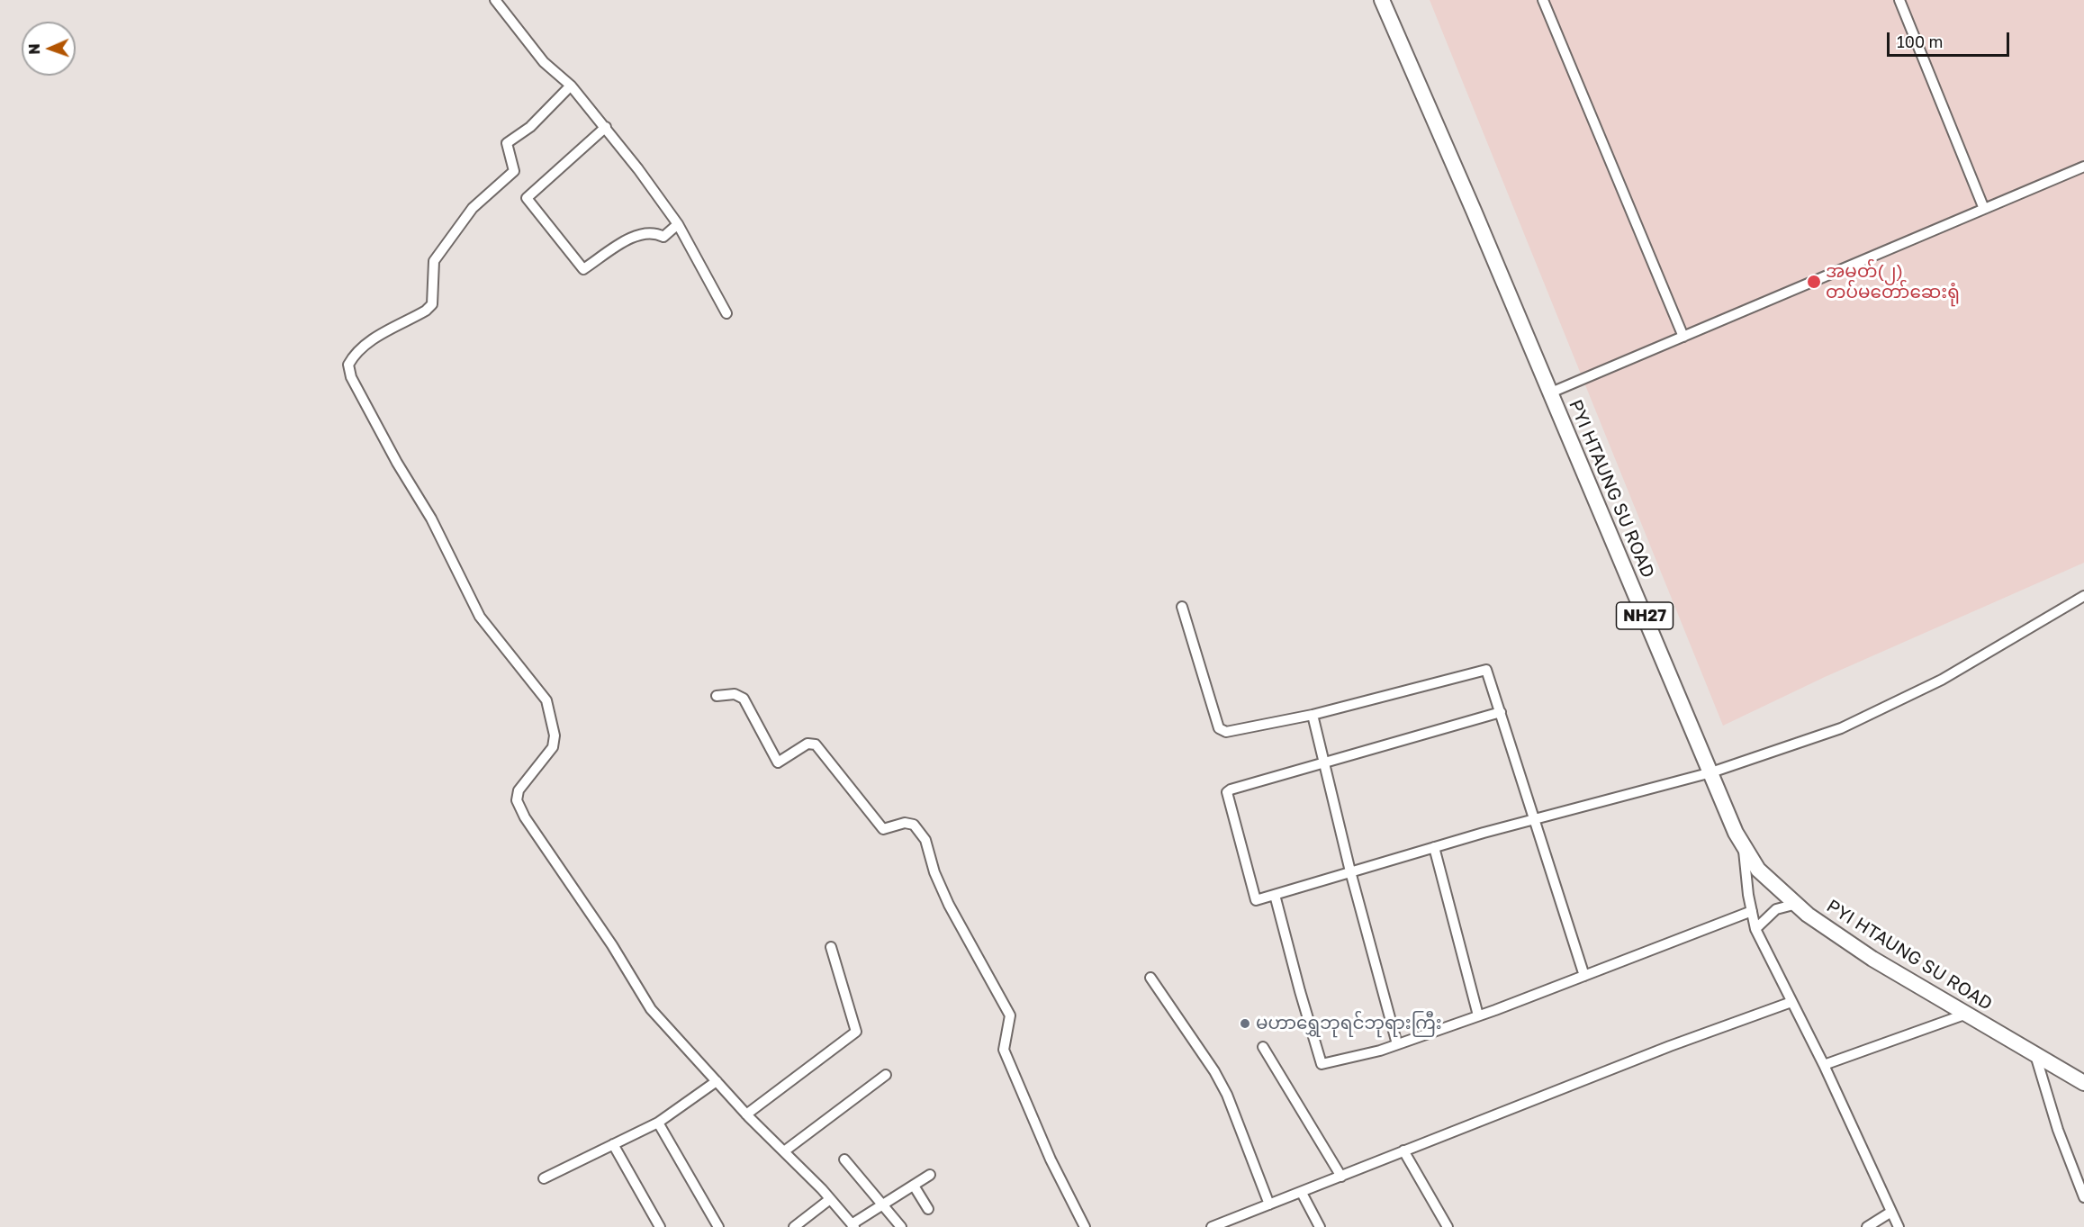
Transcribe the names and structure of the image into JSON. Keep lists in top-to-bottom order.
{
  "streets": {
    "highway": ["PYI HTAUNG SU ROAD", "NH27"]
  },
  "places": ["အမှတ်(၂) တပ်မတော်ဆေးရုံ", "မဟာရွှေဘုရင်ဘုရားကြီး"],
  "scale_bar": "100 m",
  "north": "left"
}
